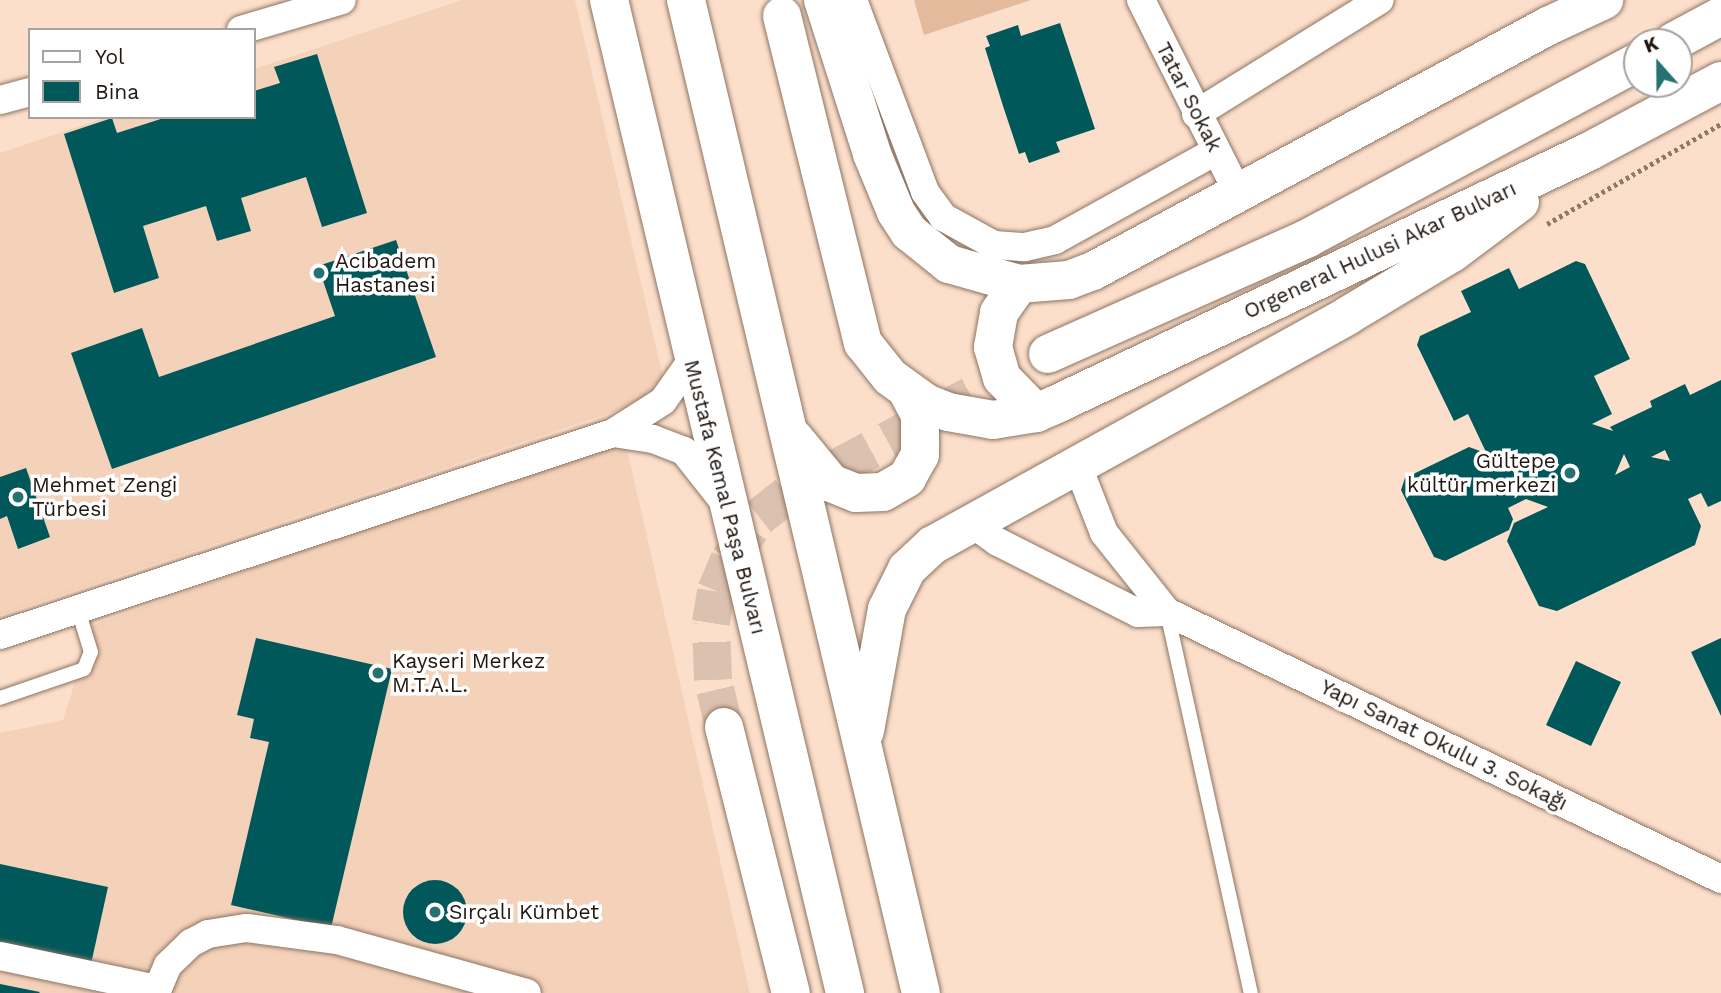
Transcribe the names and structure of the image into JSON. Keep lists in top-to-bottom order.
{
  "streets": {
    "main road": ["Orgeneral Hulusi Akar Bulvarı", "Mustafa Kemal Paşa Bulvarı"],
    "street": ["Tatar Sokak", "Yapı Sanat Okulu 3. Sokağı"]
  },
  "places": [
    "Acıbadem Hastanesi",
    "Gültepe kültür merkezi",
    "Mehmet Zengi Türbesi",
    "Kayseri Merkez M.T.A.L.",
    "Sırçalı Kümbet"
  ],
  "legend": ["Yol", "Bina"],
  "north": "top"
}
